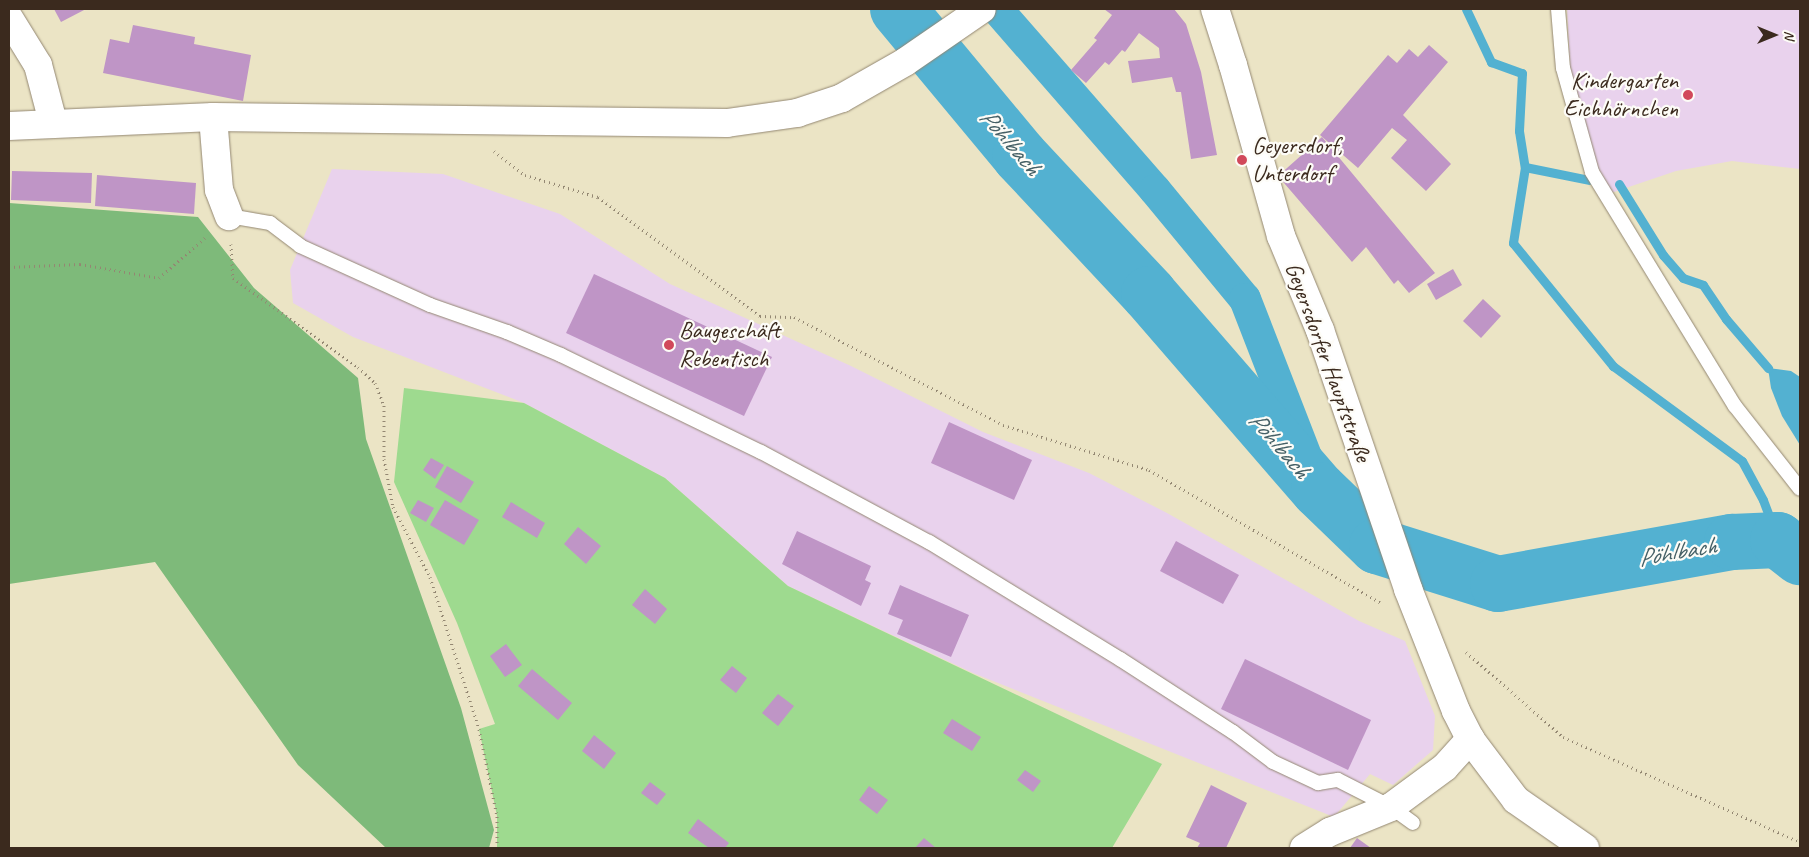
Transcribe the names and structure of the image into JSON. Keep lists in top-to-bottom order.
{
  "streets": {
    "main road": ["Geyersdorfer Hauptstraße"]
  },
  "water": ["Pöhlbach"],
  "places": ["Kindergarten Eichhörnchen", "Geyersdorf, Unterdorf", "Baugeschäft Rebentisch"],
  "north": "right"
}
